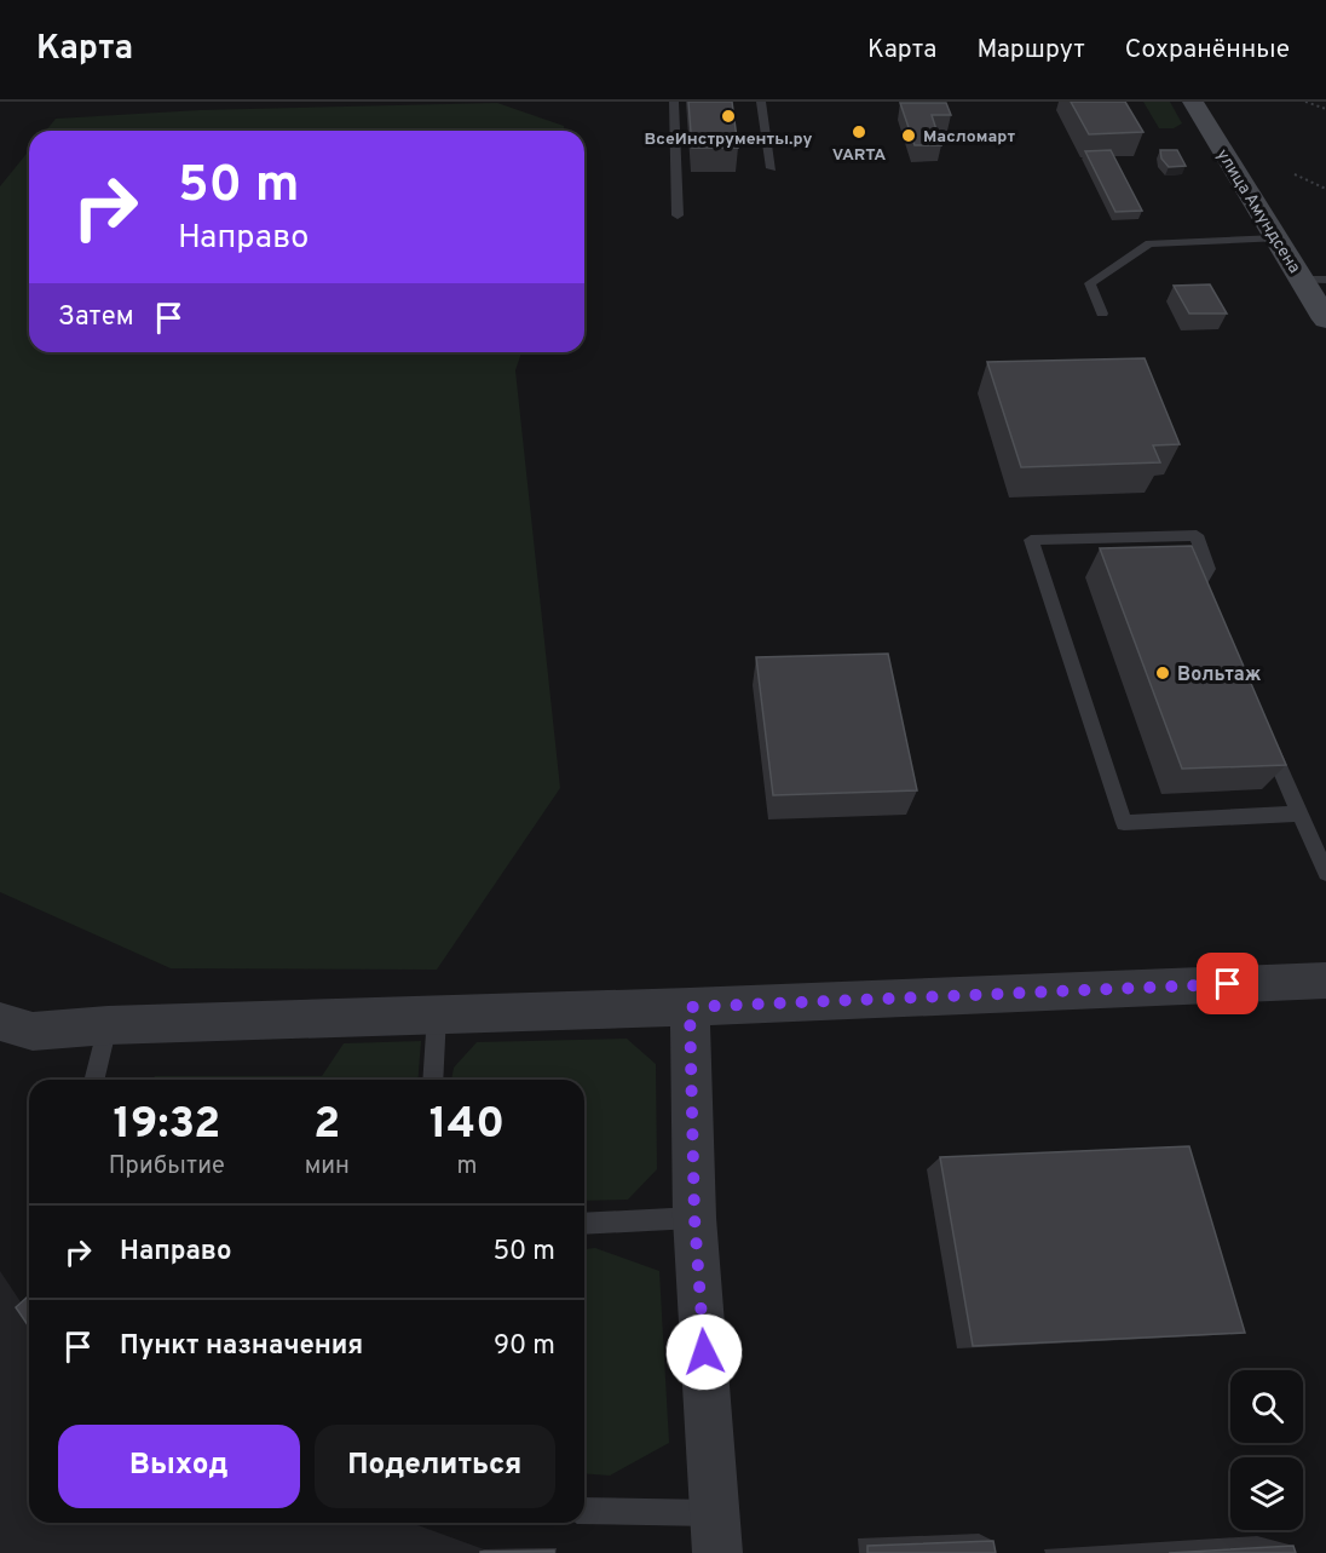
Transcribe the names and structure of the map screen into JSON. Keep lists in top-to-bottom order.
{
  "streets": {
    "main road": ["улица Амундсена"]
  },
  "places": [
    "ВсеИнструменты.ру",
    "VARTA",
    "Масломарт",
    "Вольтаж"
  ],
  "page": {
    "header": "Карта",
    "nav": ["Карта", "Маршрут", "Сохранённые"],
    "turn": ["50 m", "Направо"],
    "then": "Затем",
    "eta": [
      "19:32",
      "Прибытие",
      "2",
      "мин",
      "140",
      "m"
    ],
    "list": [
      {
        "name": "Направо",
        "value": "50 m"
      },
      {
        "name": "Пункт назначения",
        "value": "90 m"
      }
    ],
    "buttons": ["Выход", "Поделиться"]
  }
}
